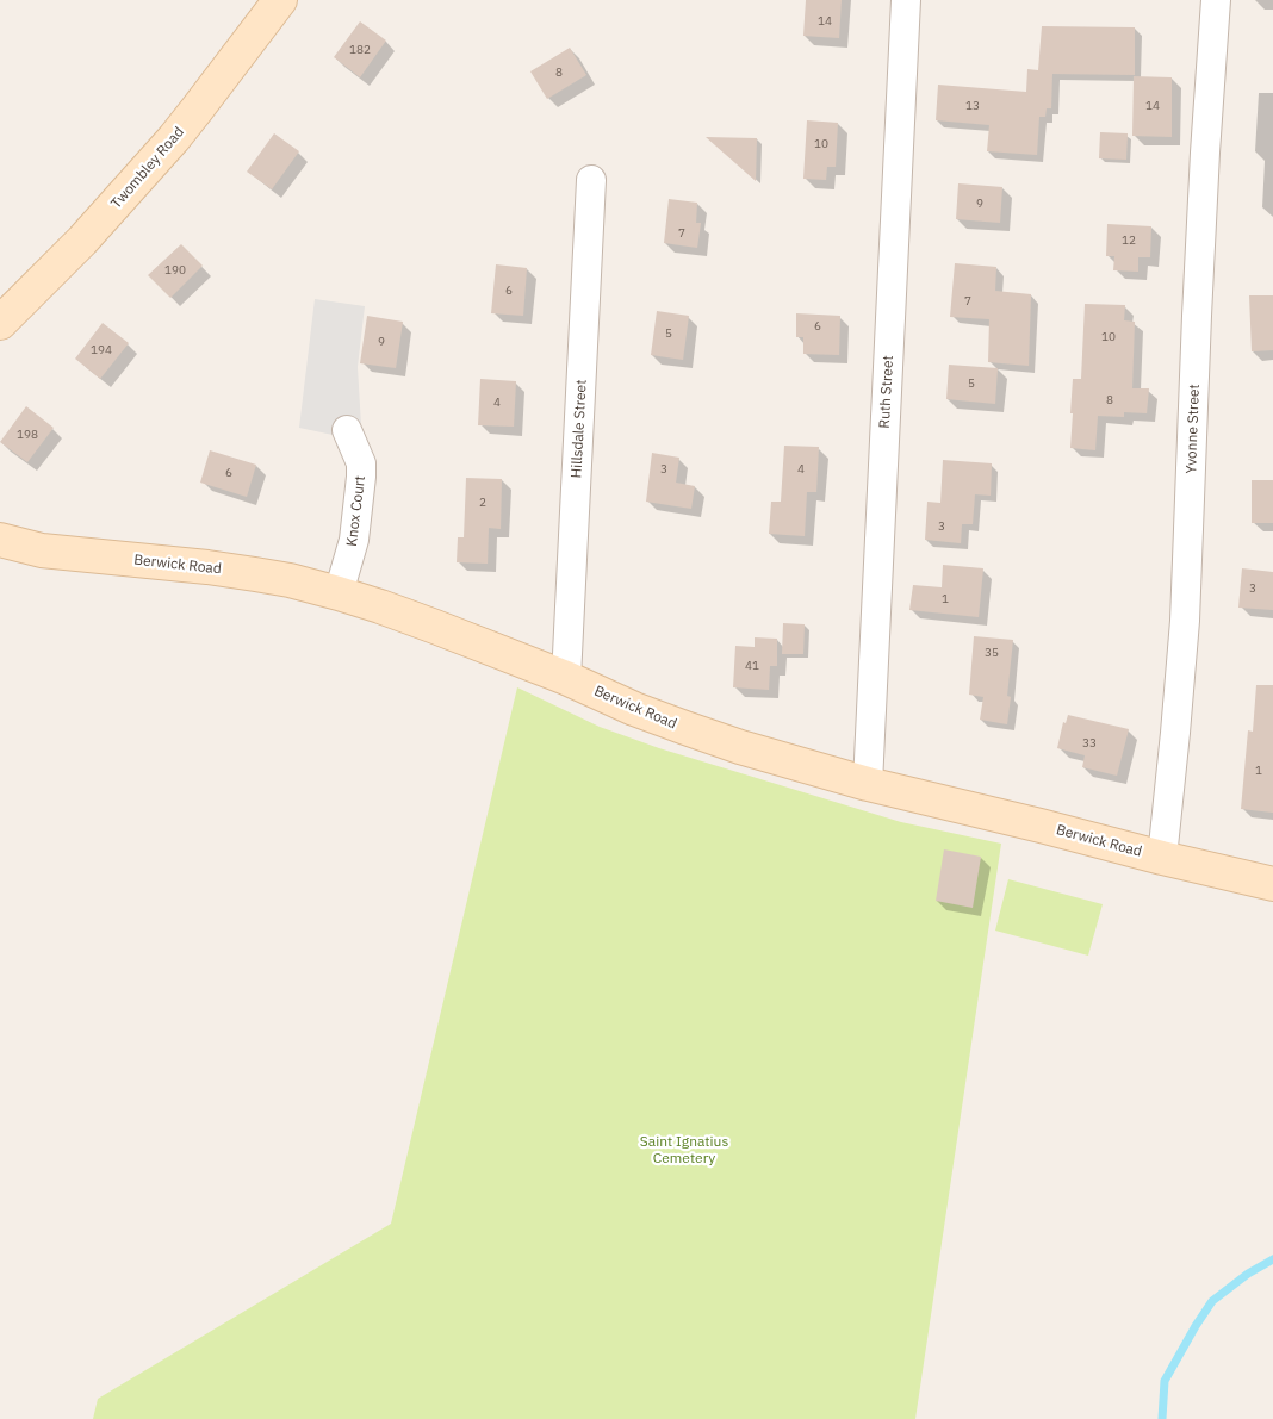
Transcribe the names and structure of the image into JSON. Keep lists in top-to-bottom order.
{
  "streets": {
    "street": [
      "Twombley Road",
      "Ruth Street",
      "Hillsdale Street",
      "Yvonne Street",
      "Knox Court",
      "Berwick Road"
    ]
  },
  "crossings": [
    ["Ruth Street", "Berwick Road"],
    ["Hillsdale Street", "Berwick Road"],
    ["Yvonne Street", "Berwick Road"],
    ["Knox Court", "Berwick Road"]
  ],
  "parks": ["Saint Ignatius Cemetery"],
  "house_numbers": [
    "14",
    "182",
    "8",
    "13",
    "14",
    "10",
    "9",
    "7",
    "12",
    "190",
    "6",
    "7",
    "6",
    "5",
    "10",
    "9",
    "194",
    "5",
    "8",
    "4",
    "198",
    "3",
    "4",
    "6",
    "2",
    "3",
    "3",
    "1",
    "35",
    "41",
    "33",
    "1"
  ]
}
